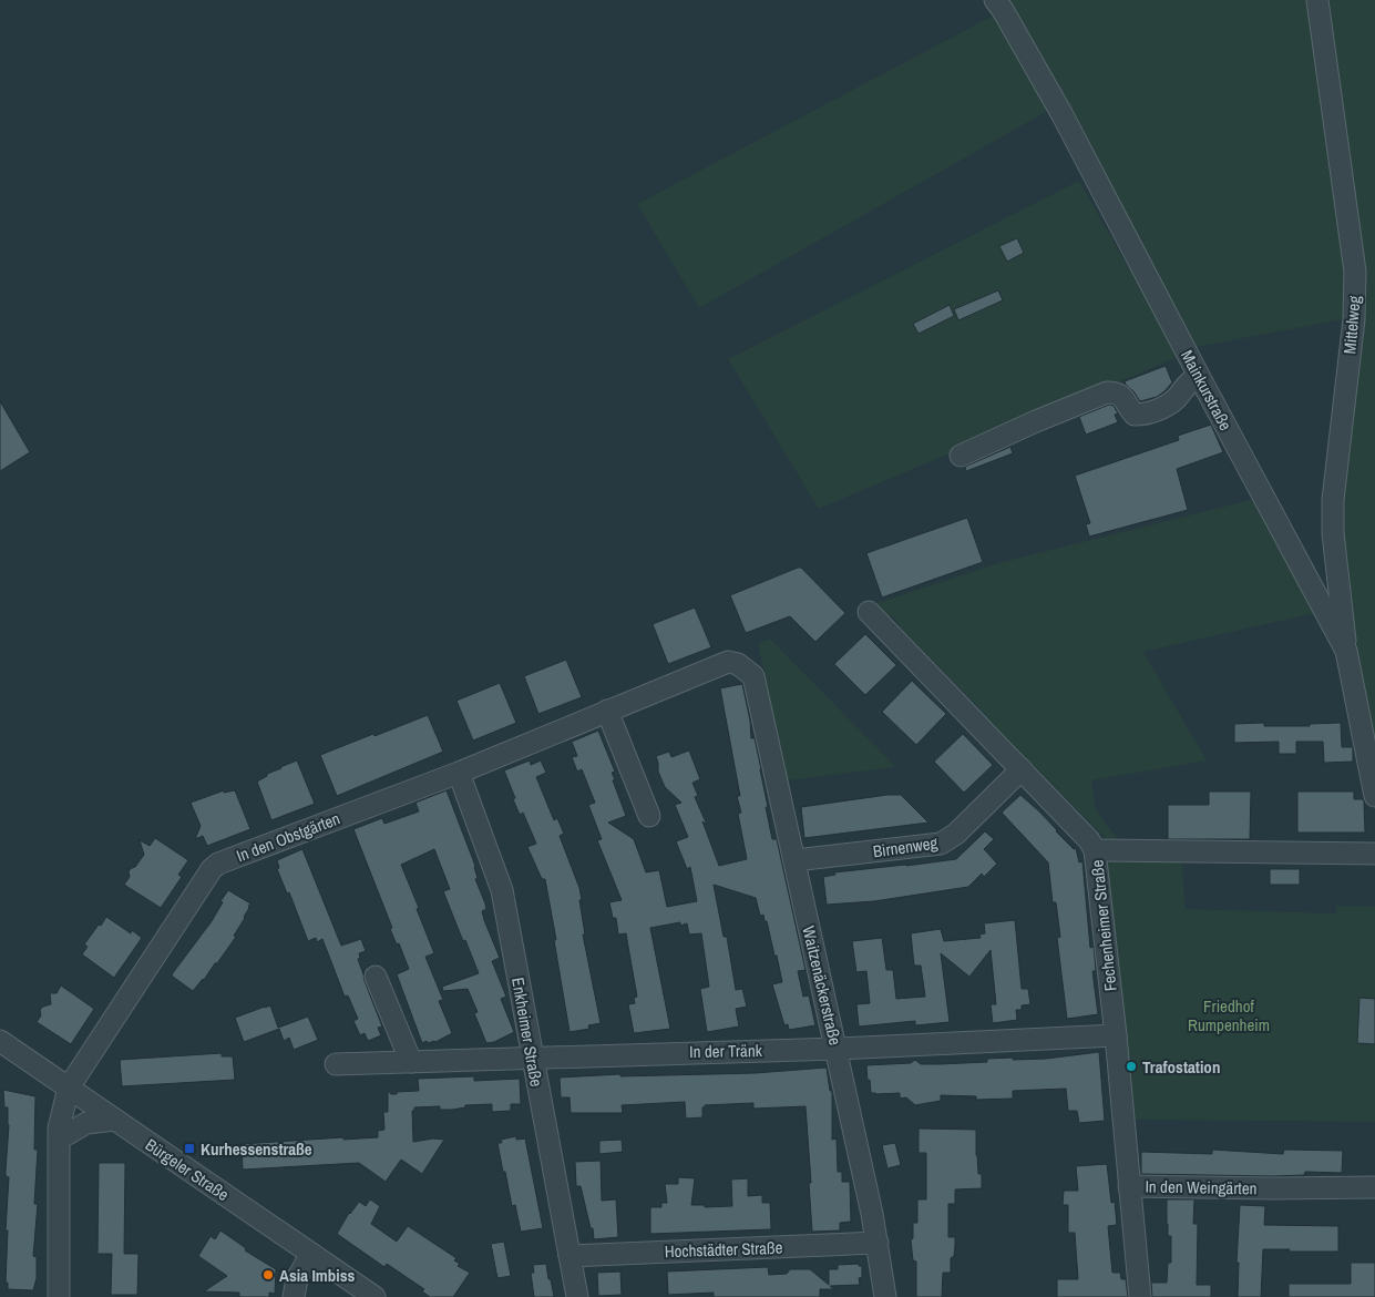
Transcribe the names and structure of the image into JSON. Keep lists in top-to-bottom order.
{
  "streets": {
    "street": [
      "Mittelweg",
      "Mainkurstraße",
      "In den Obstgärten",
      "Birnenweg",
      "Fechenheimer Straße",
      "Waitzenäckerstraße",
      "Enkheimer Straße",
      "In der Tränk",
      "Bürgeler Straße",
      "In den Weingärten",
      "Hochstädter Straße"
    ]
  },
  "crossings": [
    ["Mittelweg", "Mainkurstraße"],
    ["In den Obstgärten", "Waitzenäckerstraße"],
    ["In den Obstgärten", "Enkheimer Straße"],
    ["In den Obstgärten", "Bürgeler Straße"],
    ["Birnenweg", "Fechenheimer Straße"],
    ["Birnenweg", "Waitzenäckerstraße"],
    ["Fechenheimer Straße", "In der Tränk"],
    ["Fechenheimer Straße", "In den Weingärten"],
    ["Waitzenäckerstraße", "In der Tränk"],
    ["Waitzenäckerstraße", "Hochstädter Straße"],
    ["Enkheimer Straße", "In der Tränk"],
    ["Enkheimer Straße", "Hochstädter Straße"]
  ],
  "parks": ["Friedhof Rumpenheim"],
  "places": {
    "other": ["Trafostation", "Asia Imbiss"],
    "transit": ["Kurhessenstraße"]
  }
}
